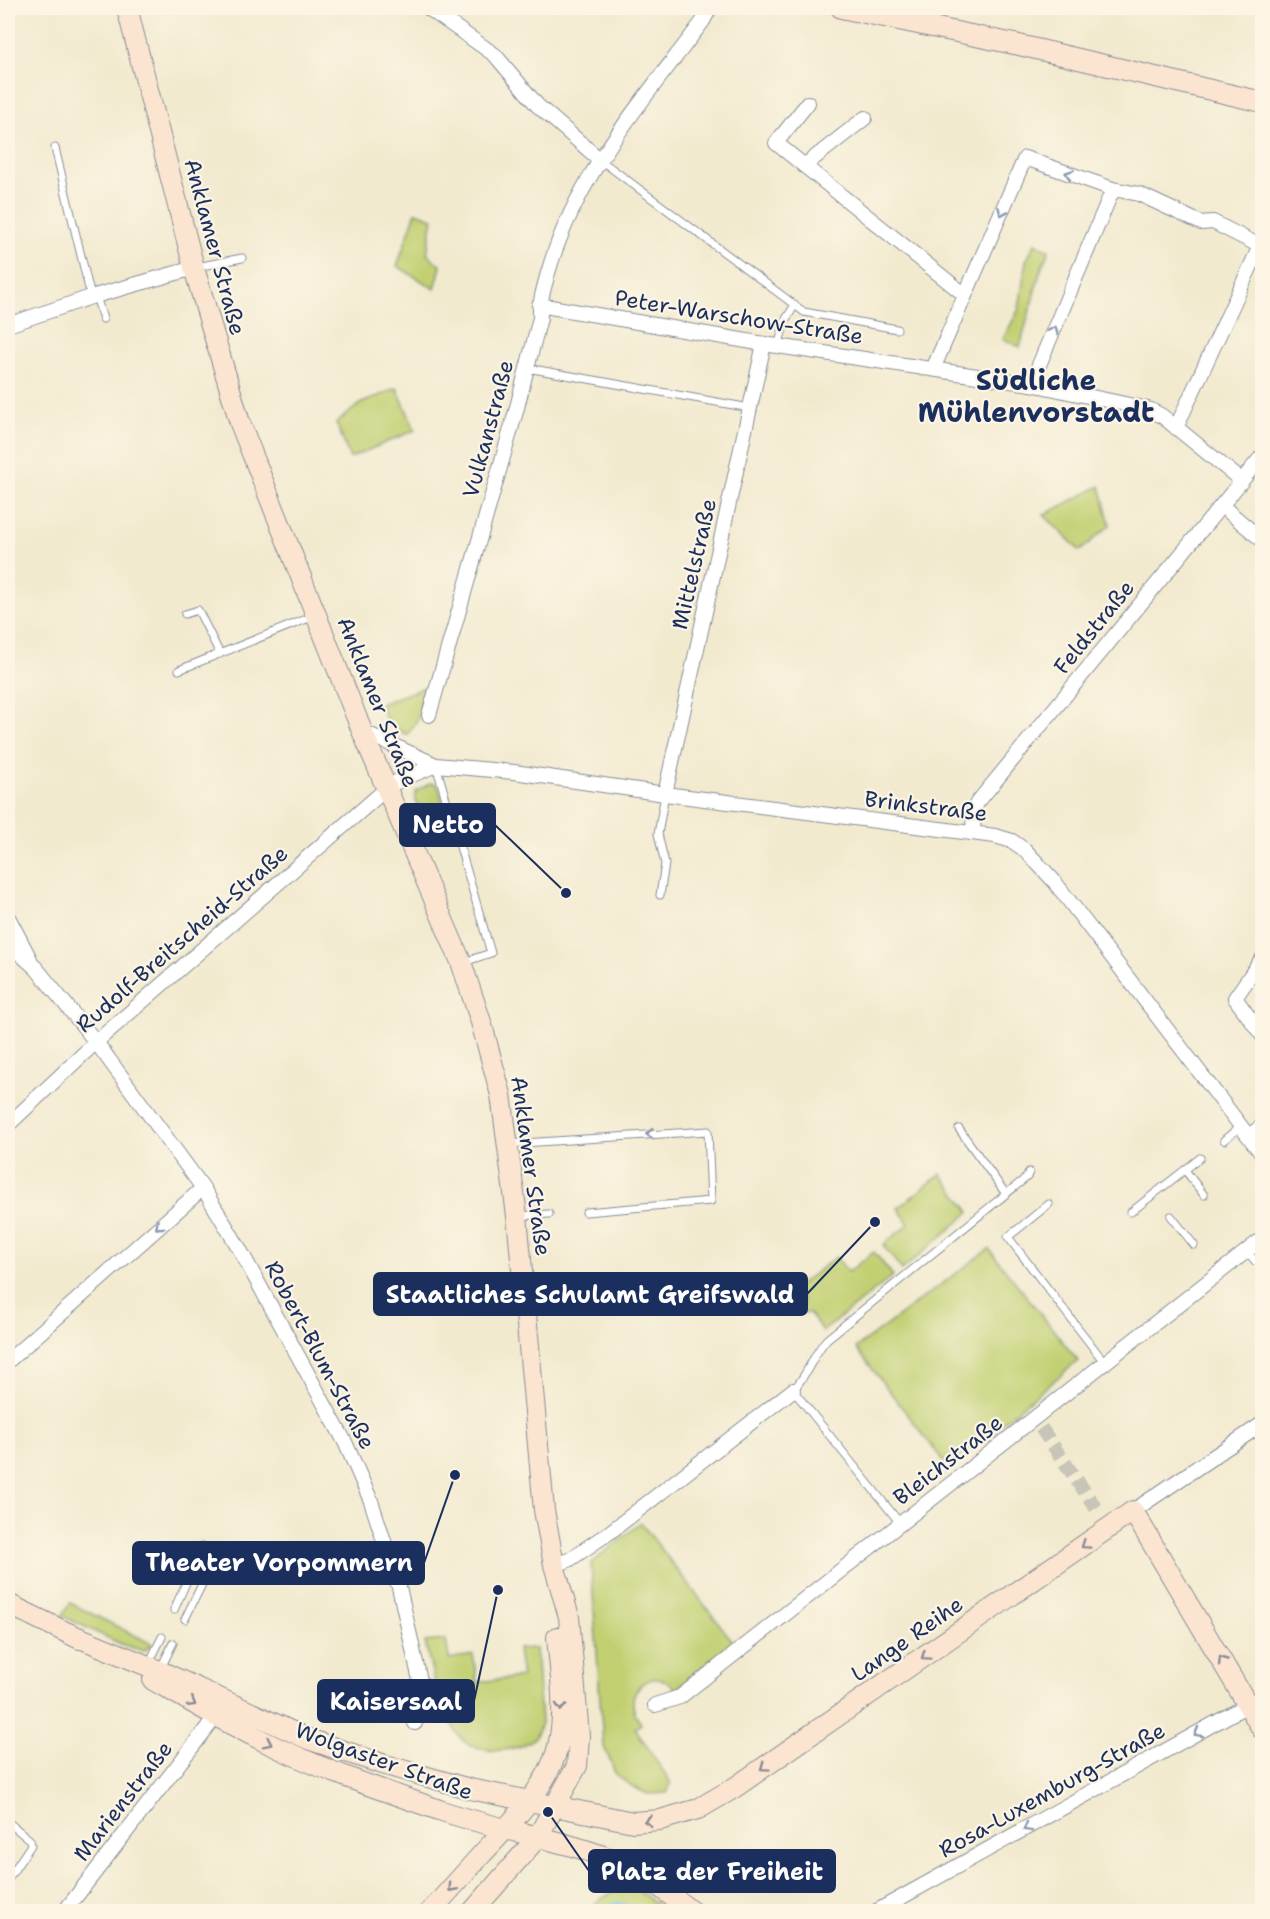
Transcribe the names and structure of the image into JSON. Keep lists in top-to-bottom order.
{
  "streets": {
    "main road": ["Anklamer Straße", "Lange Reihe", "Wolgaster Straße"],
    "street": [
      "Peter-Warschow-Straße",
      "Vulkanstraße",
      "Mittelstraße",
      "Feldstraße",
      "Brinkstraße",
      "Rudolf-Breitscheid-Straße",
      "Robert-Blum-Straße",
      "Bleichstraße",
      "Rosa-Luxemburg-Straße",
      "Marienstraße"
    ]
  },
  "crossings": [
    ["Anklamer Straße", "Brinkstraße"],
    ["Anklamer Straße", "Rudolf-Breitscheid-Straße"],
    ["Anklamer Straße", "Lange Reihe"],
    ["Anklamer Straße", "Wolgaster Straße"],
    ["Peter-Warschow-Straße", "Vulkanstraße"],
    ["Peter-Warschow-Straße", "Mittelstraße"],
    ["Peter-Warschow-Straße", "Feldstraße"],
    ["Mittelstraße", "Brinkstraße"],
    ["Feldstraße", "Brinkstraße"],
    ["Brinkstraße", "Rudolf-Breitscheid-Straße"],
    ["Rudolf-Breitscheid-Straße", "Robert-Blum-Straße"],
    ["Lange Reihe", "Wolgaster Straße"],
    ["Wolgaster Straße", "Marienstraße"]
  ],
  "one_way": ["Lange Reihe", "Rosa-Luxemburg-Straße"],
  "districts": ["Südliche Mühlenvorstadt"],
  "places": [
    "Netto",
    "Staatliches Schulamt Greifswald",
    "Theater Vorpommern",
    "Kaisersaal",
    "Platz der Freiheit"
  ]
}
